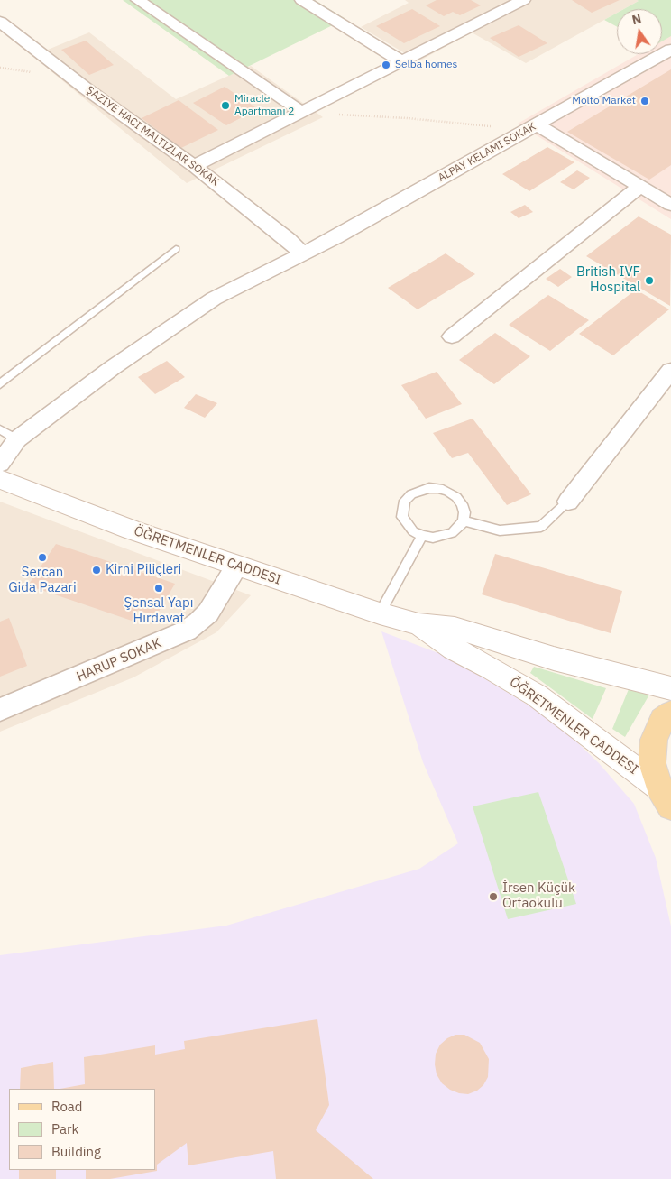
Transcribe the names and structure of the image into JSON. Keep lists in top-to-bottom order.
{
  "streets": {
    "main road": ["ÖĞRETMENLER CADDESI"],
    "street": ["ALPAY KELAMI SOKAK", "HARUP SOKAK"]
  },
  "crossings": [
    ["ÖĞRETMENLER CADDESI", "HARUP SOKAK"]
  ],
  "places": [
    "Selba homes",
    "Molto Market",
    "Miracle Apartmanı 2",
    "British IVF Hospital",
    "Sercan Gida Pazari",
    "Kirni Piliçleri",
    "Şensal Yapı Hırdavat",
    "İrsen Küçük Ortaokulu"
  ],
  "legend": ["Road", "Park", "Building"],
  "north": "top"
}
